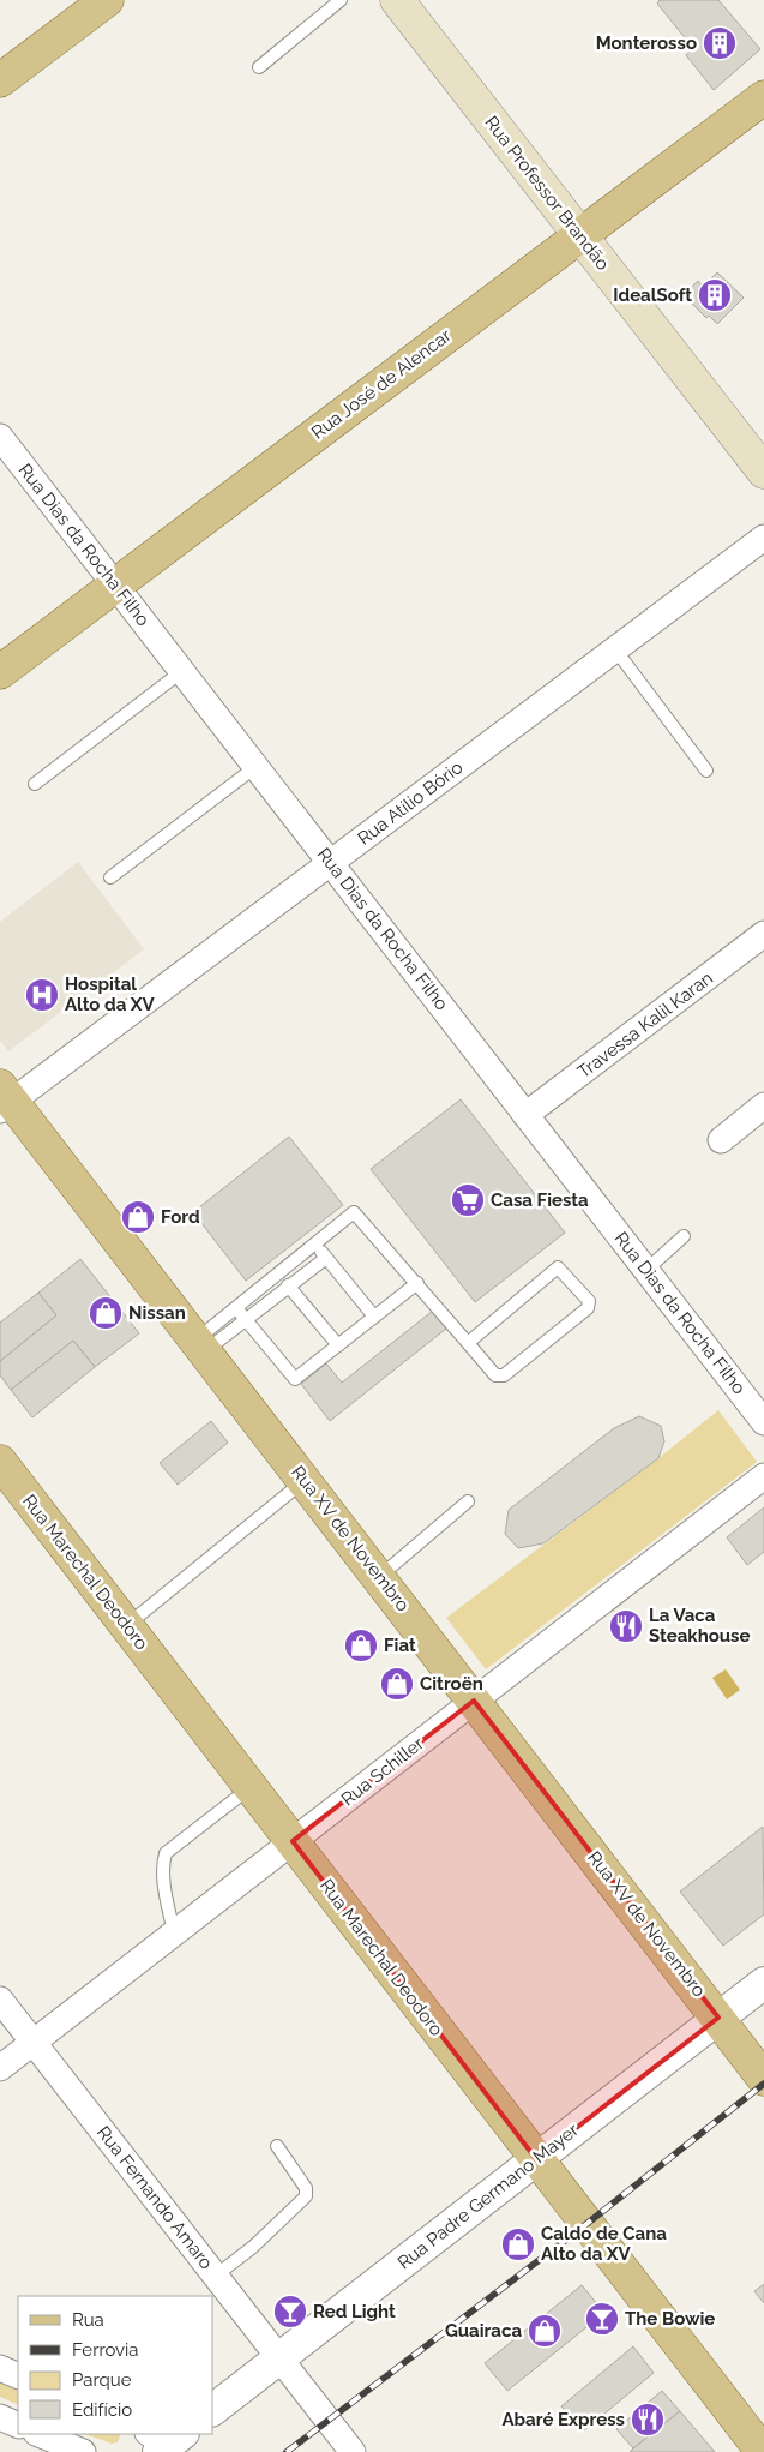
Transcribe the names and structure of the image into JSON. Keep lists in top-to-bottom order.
{
  "streets": {
    "main road": [
      "Rua Professor Brandão",
      "Rua José de Alencar",
      "Rua XV de Novembro",
      "Rua Marechal Deodoro"
    ],
    "street": [
      "Rua Dias da Rocha Filho",
      "Rua Atílio Bório",
      "Travessa Kalil Karan",
      "Rua Schiller",
      "Rua Padre Germano Mayer",
      "Rua Fernando Amaro"
    ]
  },
  "crossings": [
    ["Rua Professor Brandão", "Rua José de Alencar"],
    ["Rua José de Alencar", "Rua Dias da Rocha Filho"],
    ["Rua Dias da Rocha Filho", "Rua Atílio Bório"],
    ["Rua Dias da Rocha Filho", "Travessa Kalil Karan"],
    ["Rua Atílio Bório", "Rua XV de Novembro"],
    ["Rua XV de Novembro", "Rua Schiller"],
    ["Rua XV de Novembro", "Rua Padre Germano Mayer"],
    ["Rua Marechal Deodoro", "Rua Schiller"],
    ["Rua Marechal Deodoro", "Rua Padre Germano Mayer"],
    ["Rua Schiller", "Rua Fernando Amaro"],
    ["Rua Padre Germano Mayer", "Rua Fernando Amaro"]
  ],
  "places": {
    "building": ["Monterosso", "IdealSoft"],
    "hospital": ["Hospital Alto da XV"],
    "supermarket": ["Casa Fiesta"],
    "shop": [
      "Ford",
      "Nissan",
      "Fiat",
      "Citroën",
      "Caldo de Cana Alto da XV",
      "Guairaca"
    ],
    "restaurant": ["La Vaca Steakhouse", "Abaré Express"],
    "bar": ["Red Light", "The Bowie"]
  },
  "legend": [
    "Rua",
    "Ferrovia",
    "Parque",
    "Edifício"
  ]
}
